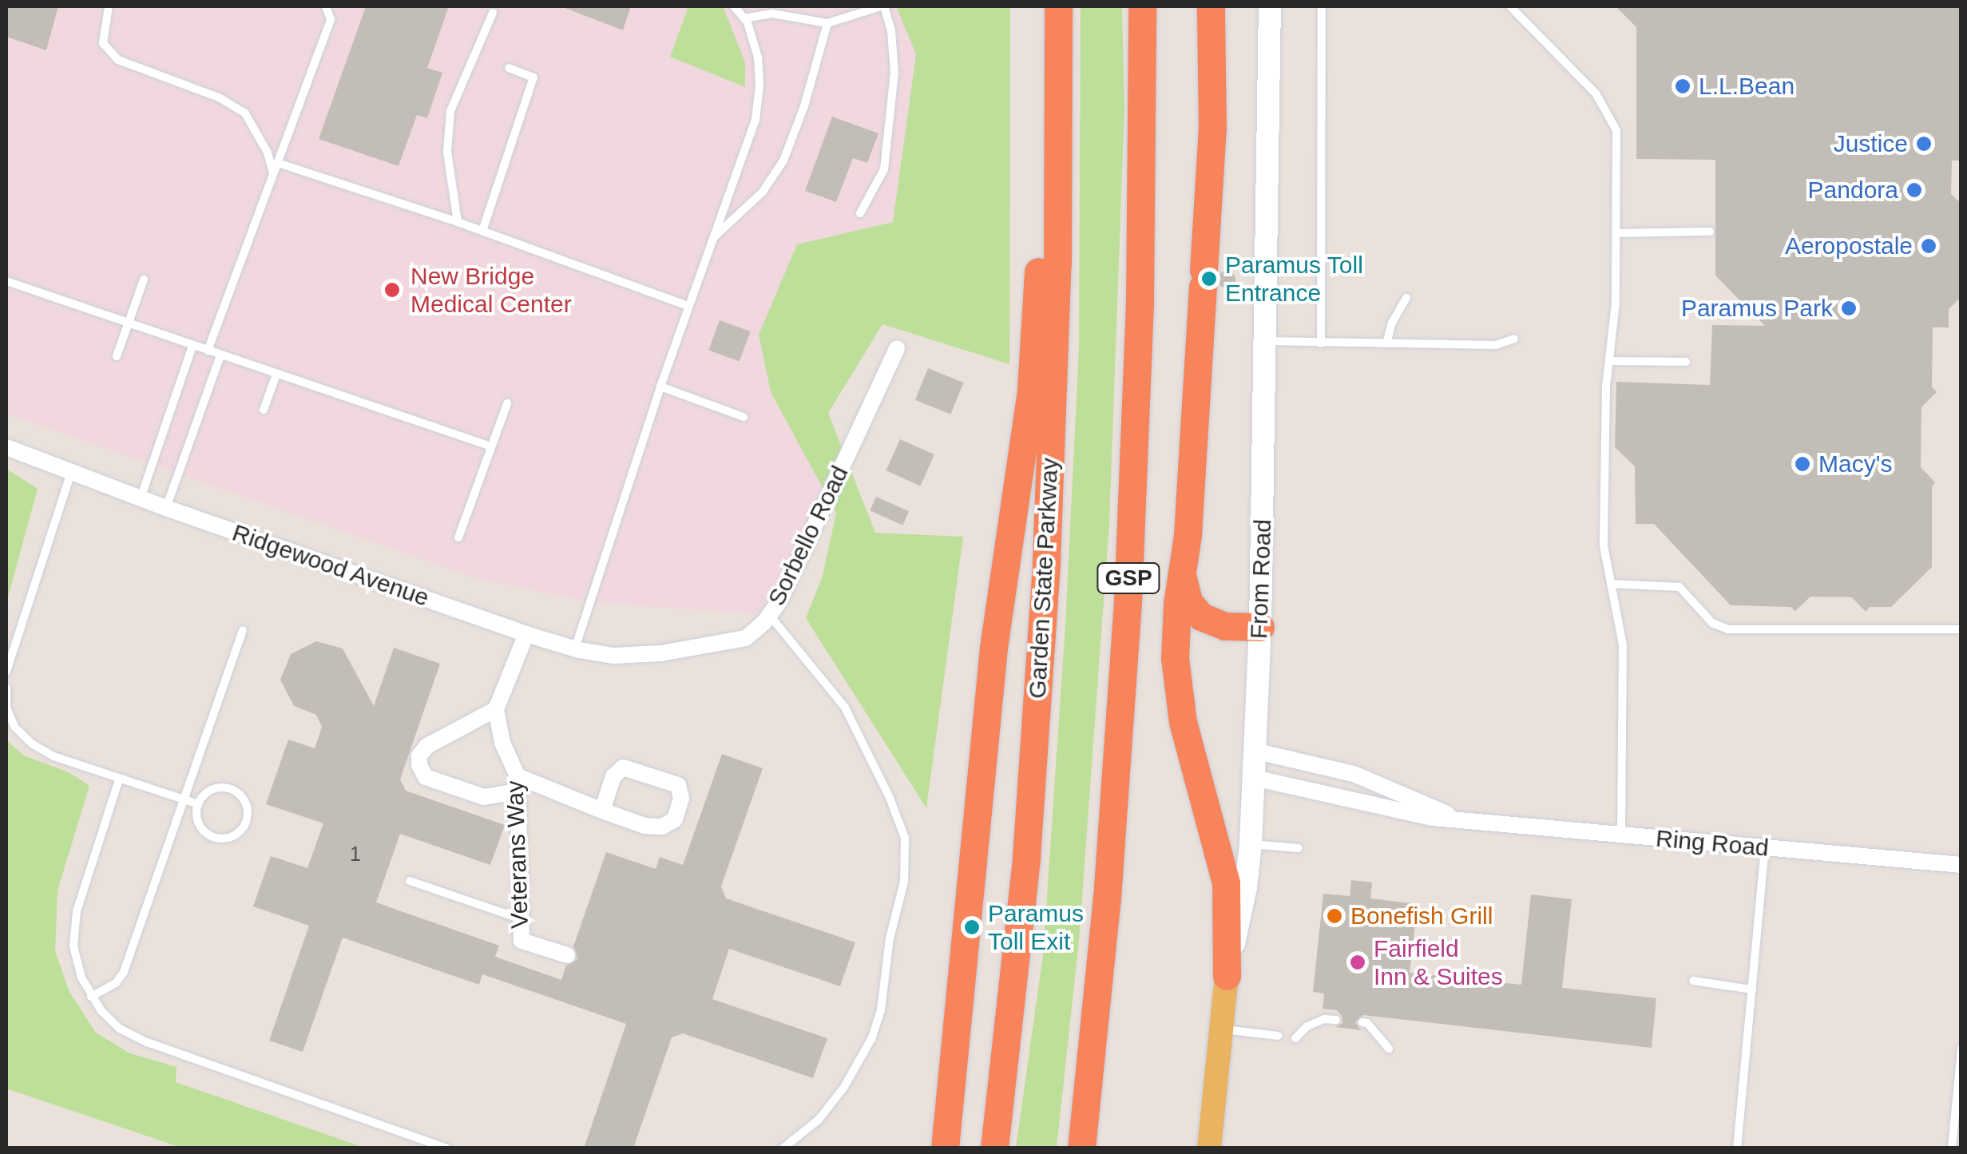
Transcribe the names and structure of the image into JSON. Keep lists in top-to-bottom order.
{
  "streets": {
    "highway": ["Garden State Parkway", "GSP"],
    "main road": ["From Road"],
    "street": [
      "Sorbello Road",
      "Ridgewood Avenue",
      "Ring Road",
      "Veterans Way"
    ]
  },
  "crossings": [
    ["Sorbello Road", "Ridgewood Avenue"],
    ["From Road", "Ring Road"]
  ],
  "places": [
    "L.L.Bean",
    "Justice",
    "Pandora",
    "Aeropostale",
    "Paramus Toll Entrance",
    "New Bridge Medical Center",
    "Paramus Park",
    "Macy's",
    "Bonefish Grill",
    "Paramus Toll Exit",
    "Fairfield Inn & Suites"
  ],
  "house_numbers": ["1"]
}
